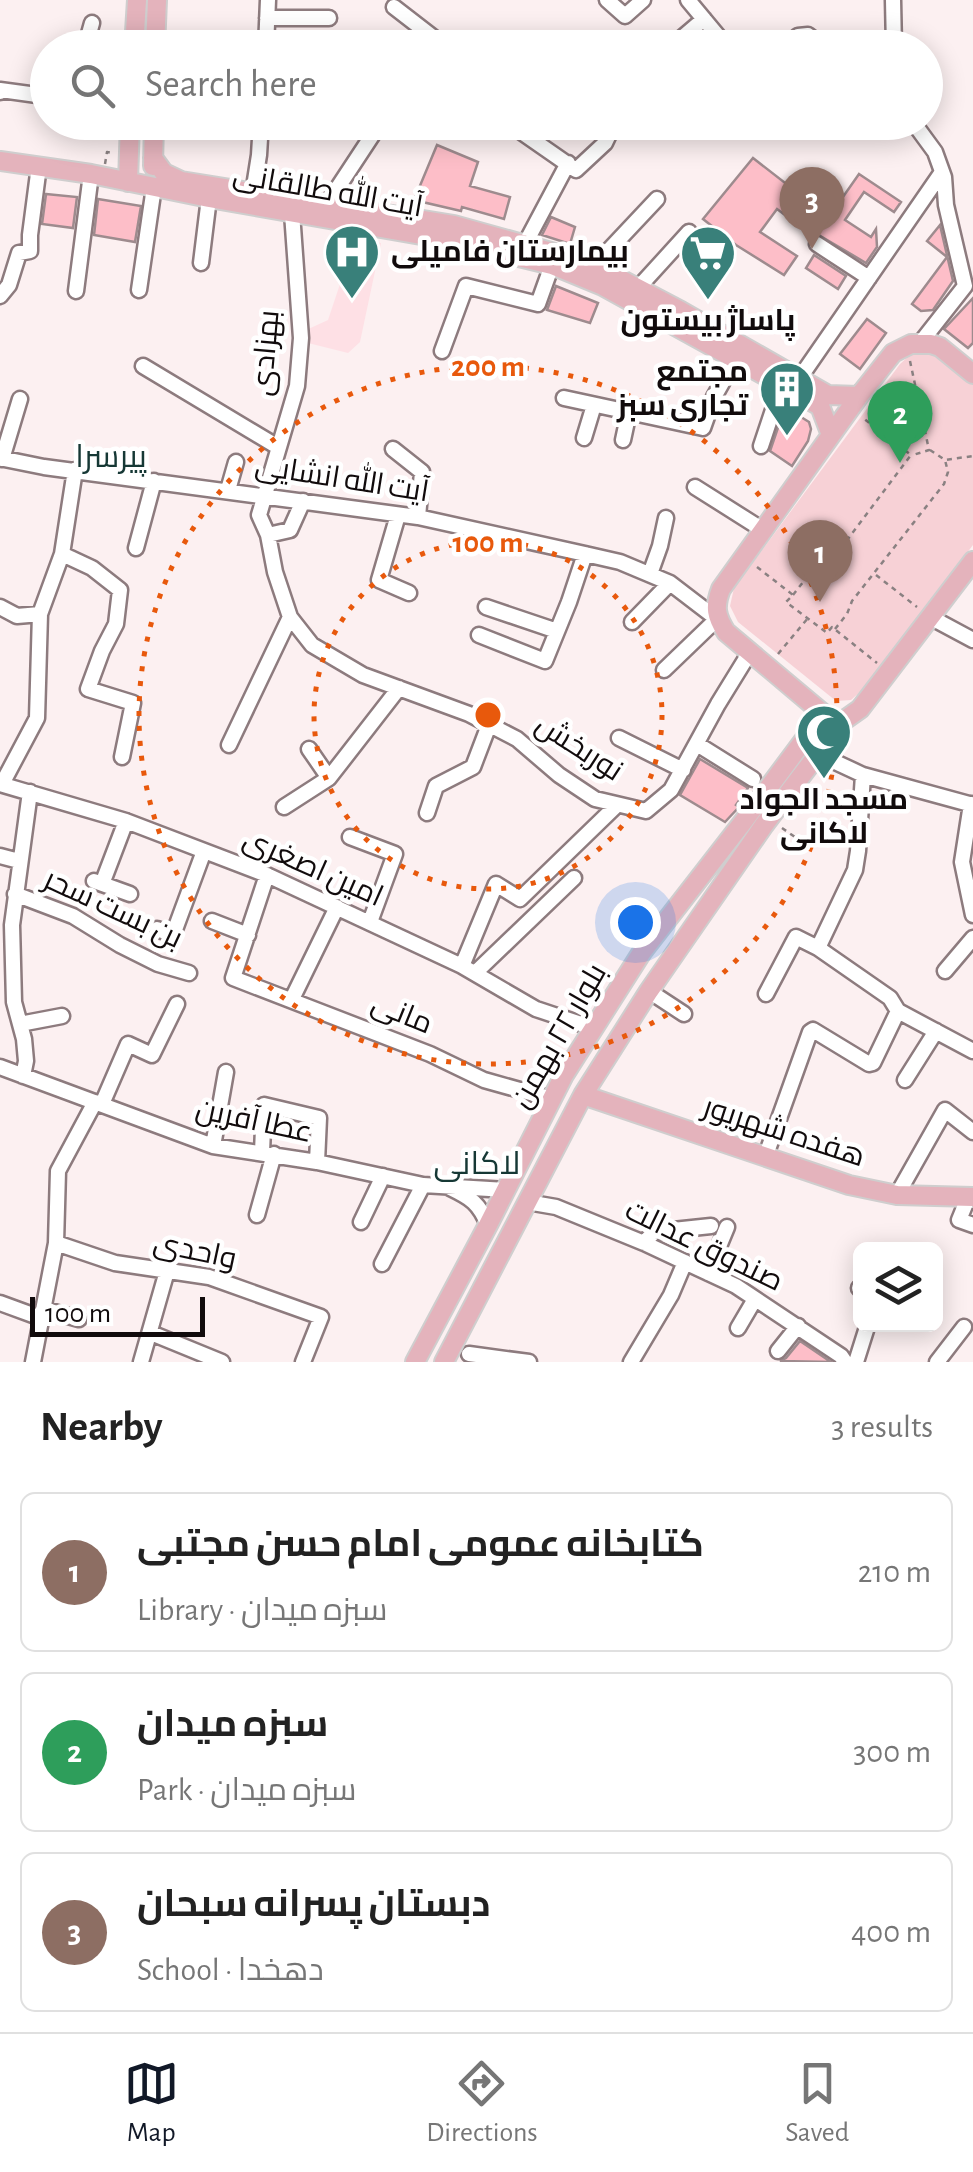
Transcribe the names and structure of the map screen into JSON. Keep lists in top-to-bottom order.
{
  "streets": {
    "main road": ["آیت الله طالقانی", "بلوار ۲۲ بهمن", "هفده شهریور"],
    "street": [
      "بهزادی",
      "آیت الله انشایی",
      "نوربخش",
      "امین اصغری",
      "بن بست سحر",
      "مانی",
      "عطا آفرین",
      "صندوق عدالت",
      "واحدی"
    ]
  },
  "crossings": [
    ["آیت الله طالقانی", "بهزادی"],
    ["بهزادی", "آیت الله انشایی"],
    ["بهزادی", "نوربخش"],
    ["آیت الله انشایی", "نوربخش"],
    ["امین اصغری", "بلوار ۲۲ بهمن"],
    ["مانی", "بلوار ۲۲ بهمن"],
    ["بلوار ۲۲ بهمن", "عطا آفرین"],
    ["بلوار ۲۲ بهمن", "هفده شهریور"],
    ["بلوار ۲۲ بهمن", "صندوق عدالت"]
  ],
  "districts": ["پیرسرا", "لاکانی"],
  "places": {
    "hospital": ["بیمارستان فامیلی"],
    "supermarket": ["پاساژ بیستون"],
    "building": ["مجتمع تجاری سبز"],
    "mosque": ["مسجد الجواد لاکانی"]
  },
  "scale_bar": "100 m",
  "page": {
    "search": "Search here",
    "pins": ["3", "2", "1"],
    "scale": "100 m",
    "heading": ["Nearby", "3 results"],
    "list": [
      {
        "mark": "1",
        "name": "کتابخانه عمومی امام حسن مجتبی",
        "note": "Library · سبزه میدان",
        "value": "210 m"
      },
      {
        "mark": "2",
        "name": "سبزه میدان",
        "note": "Park · سبزه میدان",
        "value": "300 m"
      },
      {
        "mark": "3",
        "name": "دبستان پسرانه سبحان",
        "note": "School · دهخدا",
        "value": "400 m"
      }
    ],
    "nav": ["Map", "Directions", "Saved"]
  },
  "rings": ["200 m", "100 m"]
}
